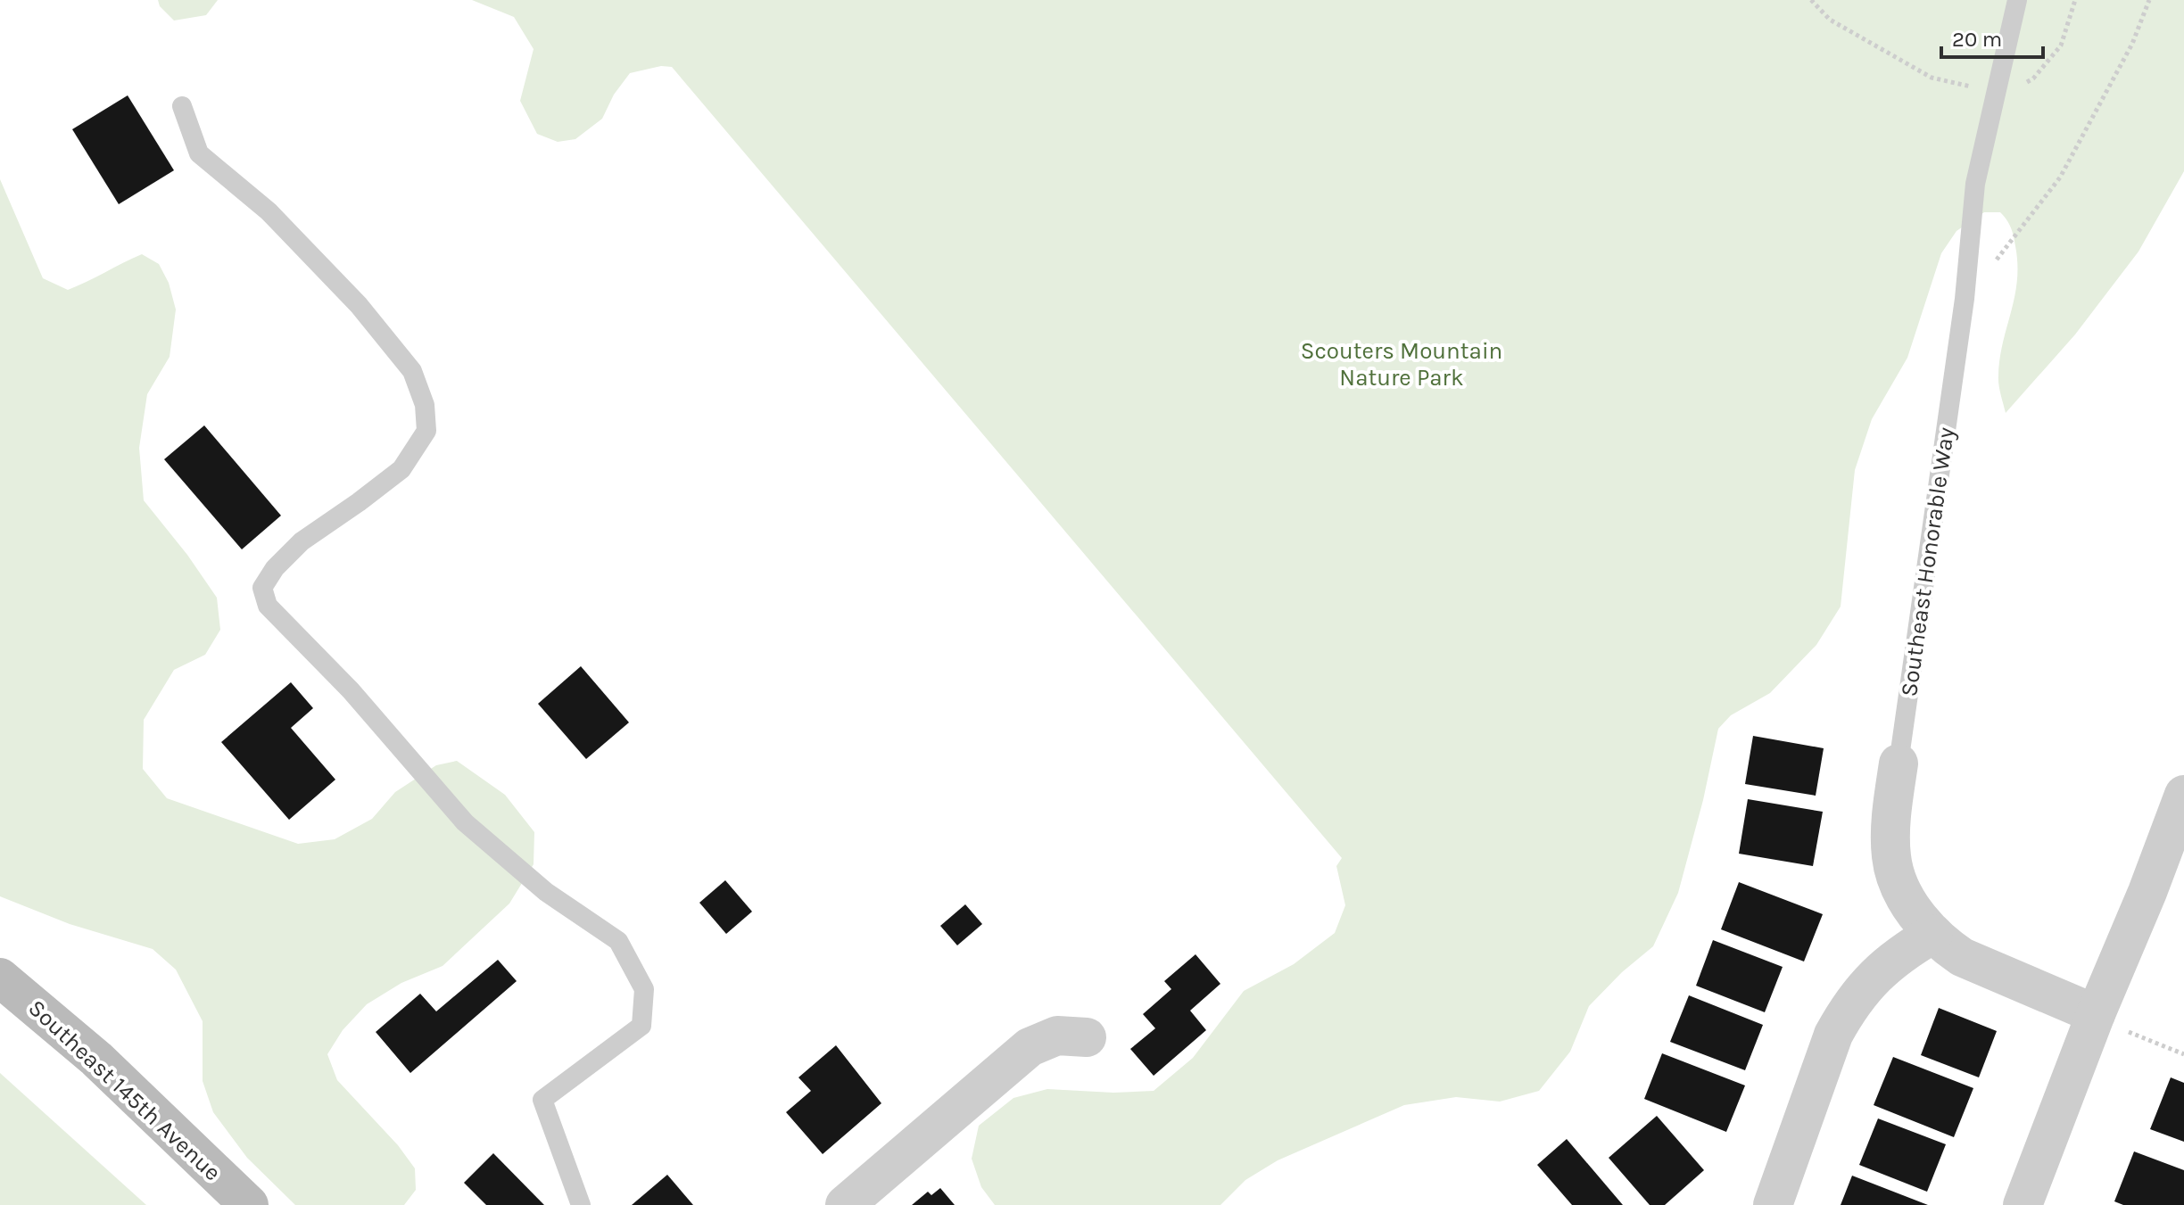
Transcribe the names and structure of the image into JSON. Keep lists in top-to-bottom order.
{
  "streets": {
    "main road": ["Southeast 145th Avenue"],
    "street": ["Southeast Honorable Way"]
  },
  "parks": ["Scouters Mountain Nature Park"],
  "scale_bar": "20 m"
}
